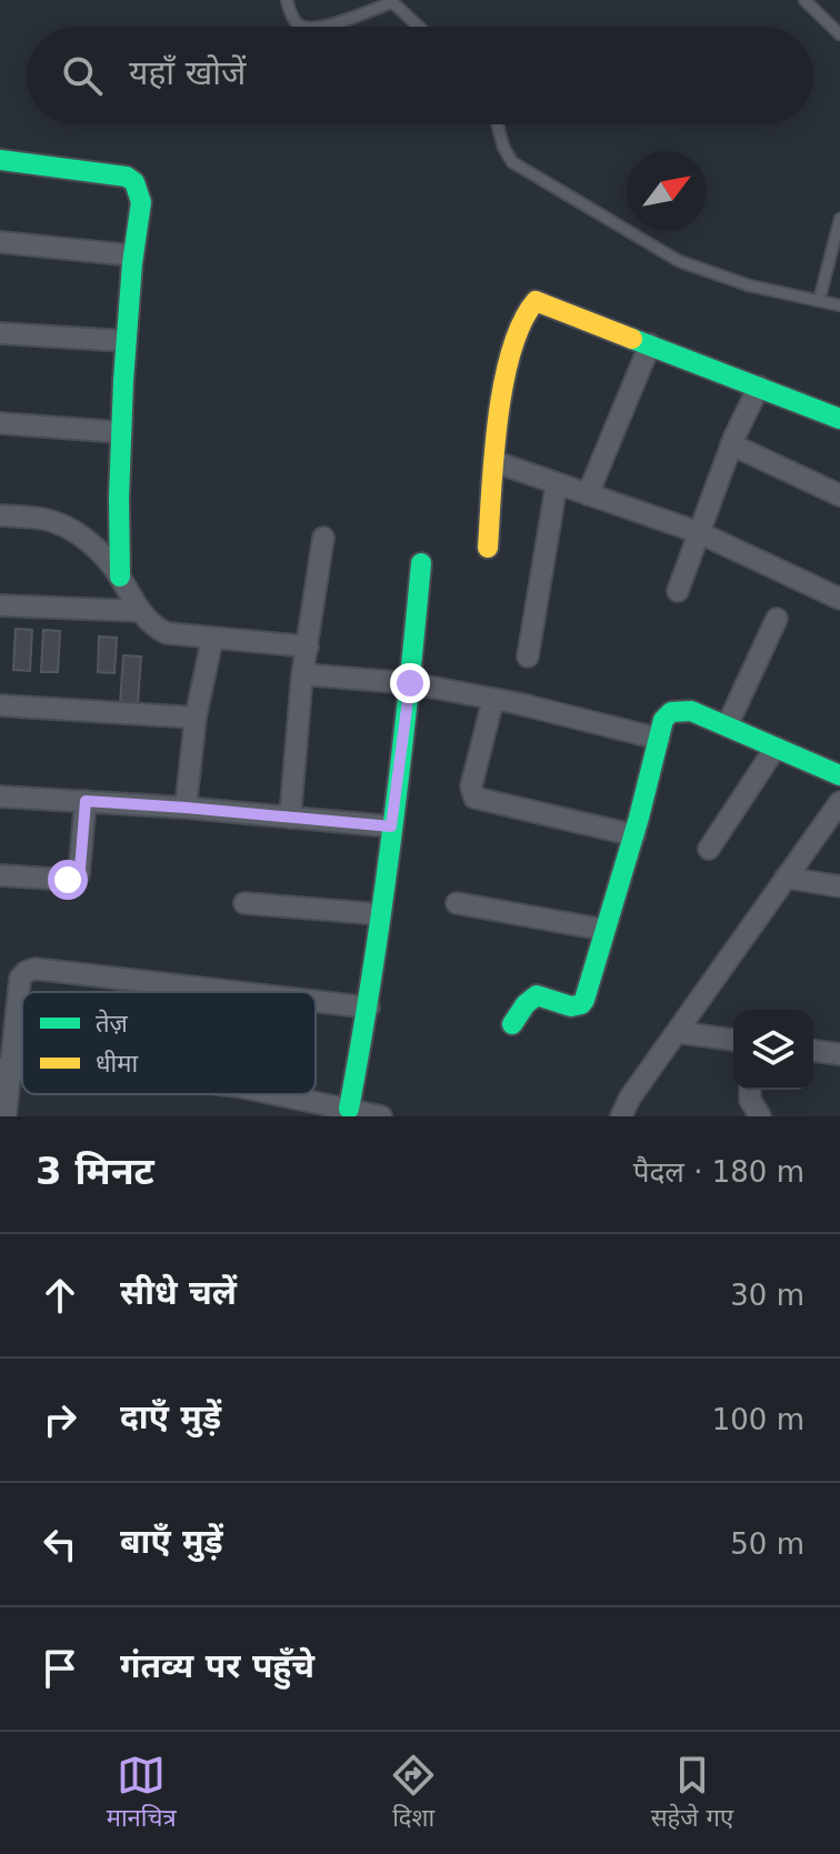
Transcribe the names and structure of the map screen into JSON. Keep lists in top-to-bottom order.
{
  "legend": ["तेज़", "धीमा"],
  "north": "top right",
  "page": {
    "search": "यहाँ खोजें",
    "heading": ["3 मिनट", "पैदल · 180 m"],
    "list": [
      ["सीधे चलें", "30 m"],
      ["दाएँ मुड़ें", "100 m"],
      ["बाएँ मुड़ें", "50 m"],
      "गंतव्य पर पहुँचे"
    ],
    "nav": ["मानचित्र", "दिशा", "सहेजे गए"]
  }
}
